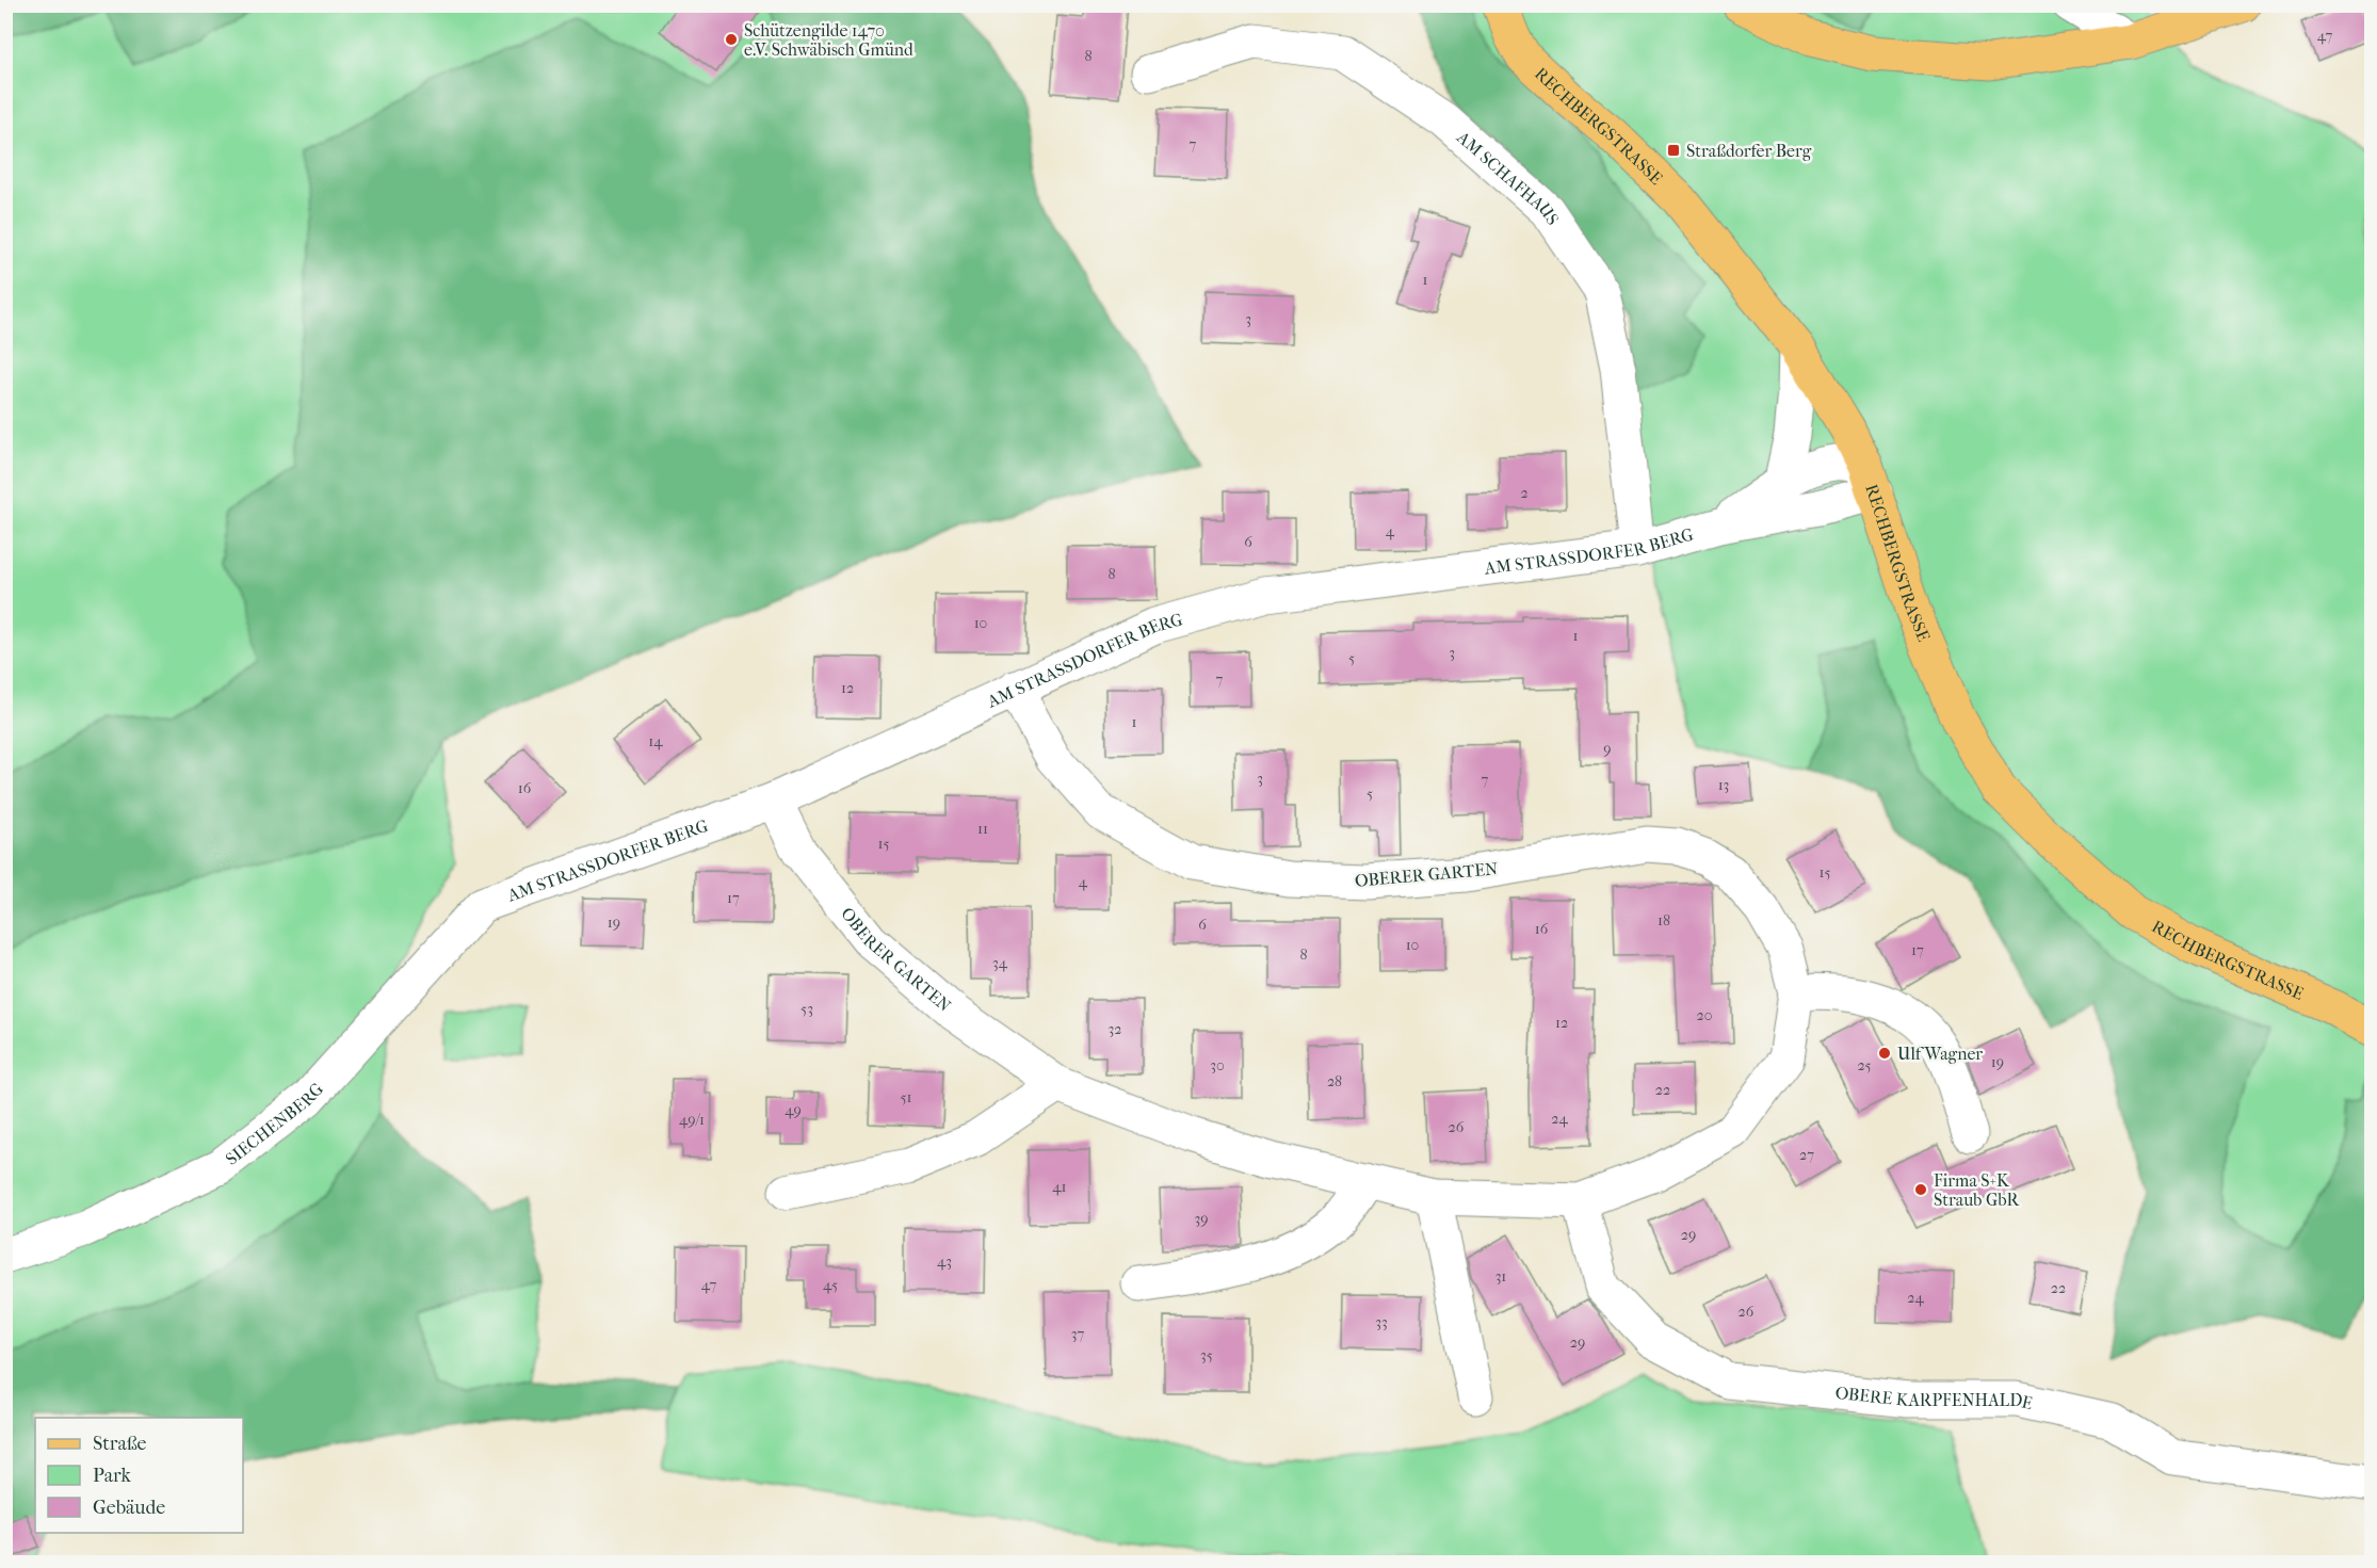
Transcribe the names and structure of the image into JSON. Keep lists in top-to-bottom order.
{
  "streets": {
    "main road": ["RECHBERGSTRASSE"],
    "street": [
      "AM SCHAFHAUS",
      "AM STRASSDORFER BERG",
      "OBERER GARTEN",
      "SIECHENBERG",
      "OBERE KARPFENHALDE"
    ]
  },
  "crossings": [
    ["RECHBERGSTRASSE", "AM STRASSDORFER BERG"],
    ["AM SCHAFHAUS", "AM STRASSDORFER BERG"],
    ["AM STRASSDORFER BERG", "OBERER GARTEN"],
    ["AM STRASSDORFER BERG", "SIECHENBERG"],
    ["OBERER GARTEN", "OBERE KARPFENHALDE"]
  ],
  "places": {
    "other": ["Schützengilde 1470 e.V. Schwäbisch Gmünd", "Ulf Wagner", "Firma S+K Straub GbR"],
    "transit": ["Straßdorfer Berg"]
  },
  "house_numbers": [
    "47",
    "8",
    "7",
    "1",
    "3",
    "2",
    "4",
    "6",
    "8",
    "10",
    "1",
    "3",
    "5",
    "7",
    "12",
    "1",
    "14",
    "9",
    "3",
    "7",
    "13",
    "16",
    "5",
    "11",
    "15",
    "15",
    "4",
    "17",
    "18",
    "19",
    "6",
    "16",
    "10",
    "17",
    "8",
    "34",
    "53",
    "20",
    "12",
    "32",
    "19",
    "30",
    "25",
    "28",
    "22",
    "51",
    "49",
    "24",
    "49/1",
    "26",
    "27",
    "41",
    "39",
    "29",
    "43",
    "31",
    "47",
    "45",
    "22",
    "24",
    "26",
    "33",
    "37",
    "29",
    "35"
  ],
  "legend": ["Straße", "Park", "Gebäude"]
}
